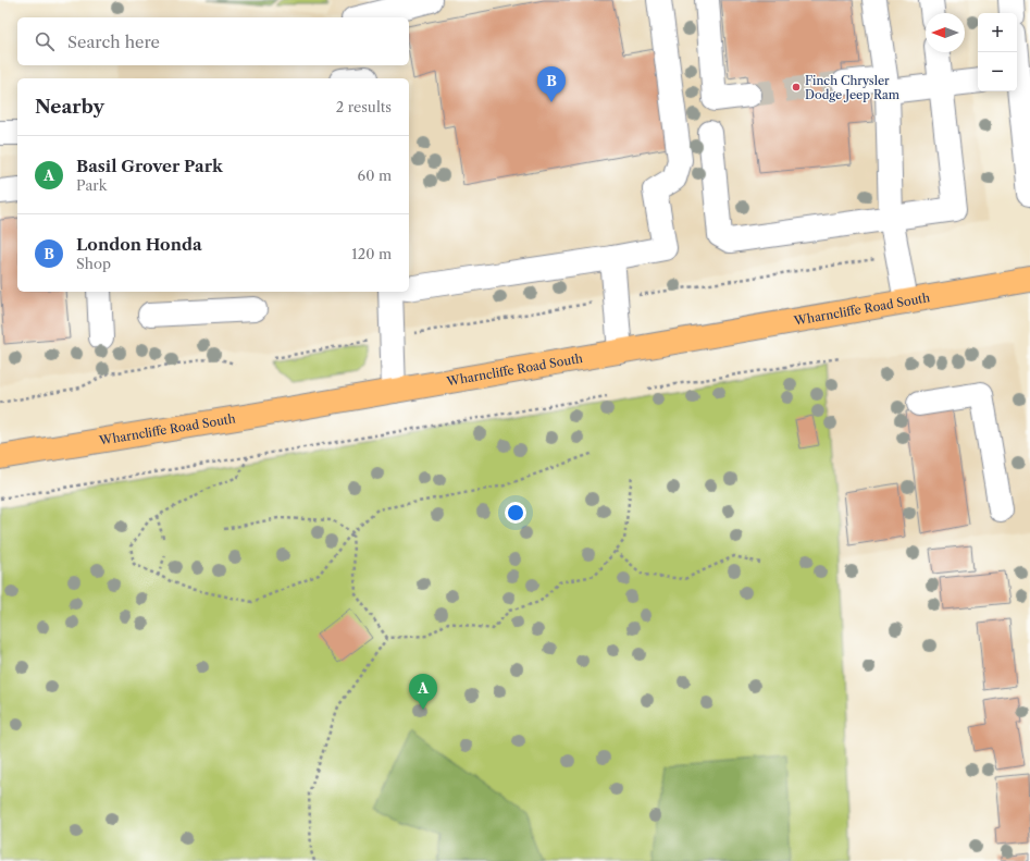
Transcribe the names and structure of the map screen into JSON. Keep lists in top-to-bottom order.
{
  "streets": {
    "main road": ["Wharncliffe Road South"]
  },
  "places": ["Finch Chrysler Dodge Jeep Ram"],
  "north": "left",
  "page": {
    "map_buttons": ["+", "−"],
    "search": "Search here",
    "pins": ["B", "A"],
    "heading": ["Nearby", "2 results"],
    "list": [
      {
        "mark": "A",
        "name": "Basil Grover Park",
        "note": "Park",
        "value": "60 m"
      },
      {
        "mark": "B",
        "name": "London Honda",
        "note": "Shop",
        "value": "120 m"
      }
    ]
  }
}
